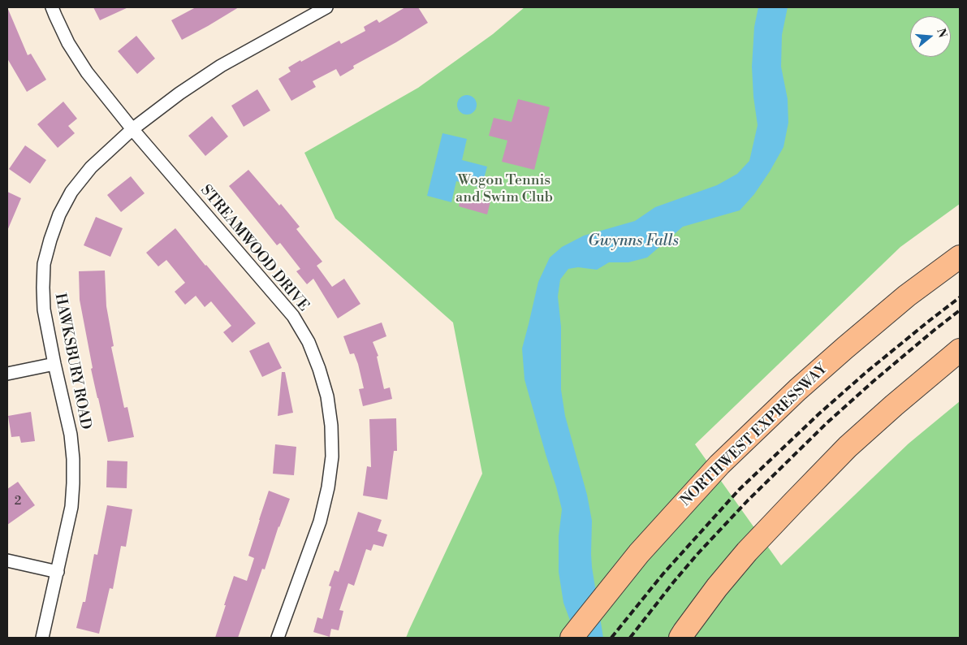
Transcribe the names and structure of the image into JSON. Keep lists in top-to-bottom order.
{
  "streets": {
    "highway": ["NORTHWEST EXPRESSWAY"],
    "street": ["STREAMWOOD DRIVE", "HAWKSBURY ROAD"]
  },
  "crossings": [
    ["STREAMWOOD DRIVE", "HAWKSBURY ROAD"]
  ],
  "water": ["Gwynns Falls"],
  "parks": ["Wogon Tennis and Swim Club"],
  "house_numbers": ["2"],
  "north": "right"
}
